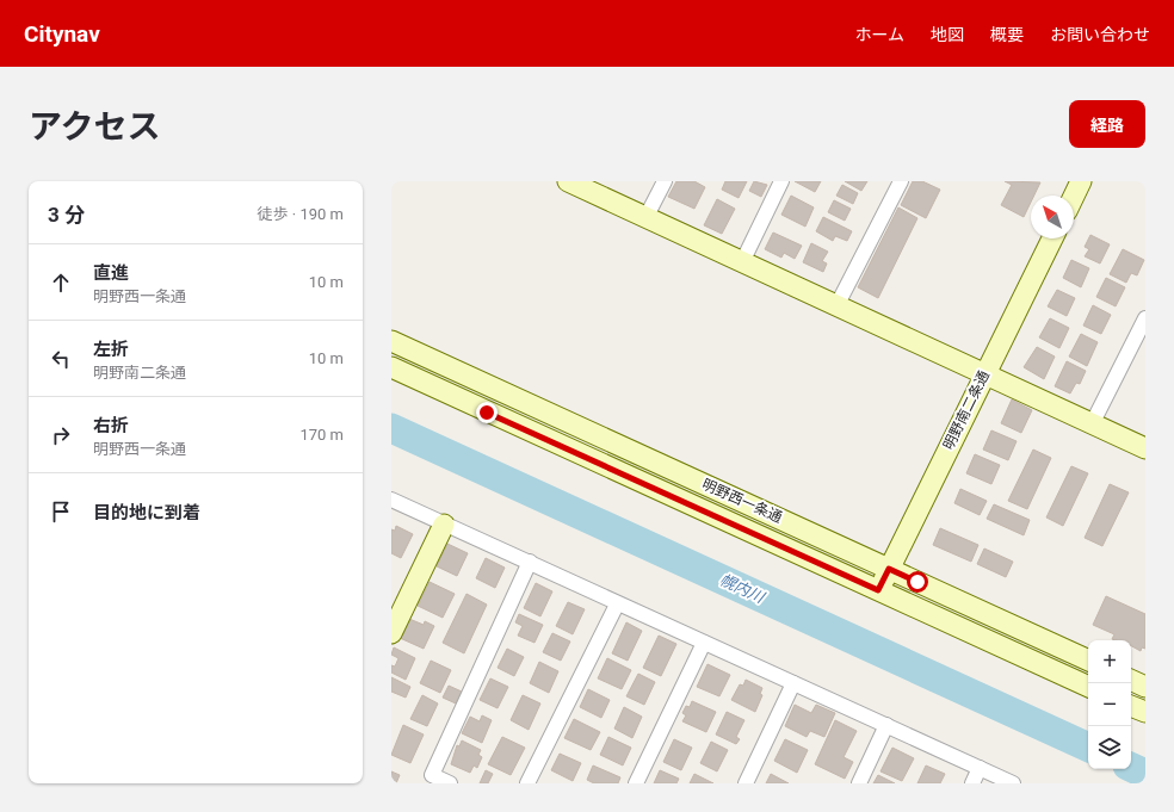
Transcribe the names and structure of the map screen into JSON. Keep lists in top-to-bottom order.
{
  "streets": {
    "street": ["明野南二条通", "明野西一条通"]
  },
  "crossings": [
    ["明野南二条通", "明野西一条通"]
  ],
  "water": ["幌内川"],
  "north": "top left",
  "page": {
    "header": "Citynav",
    "nav": [
      "ホーム",
      "地図",
      "概要",
      "お問い合わせ"
    ],
    "title": "アクセス",
    "buttons": "経路",
    "heading": ["3 分", "徒歩 · 190 m"],
    "list": [
      ["直進", "明野西一条通", "10 m"],
      ["左折", "明野南二条通", "10 m"],
      ["右折", "明野西一条通", "170 m"],
      "目的地に到着"
    ],
    "map_buttons": ["+", "−"]
  }
}
